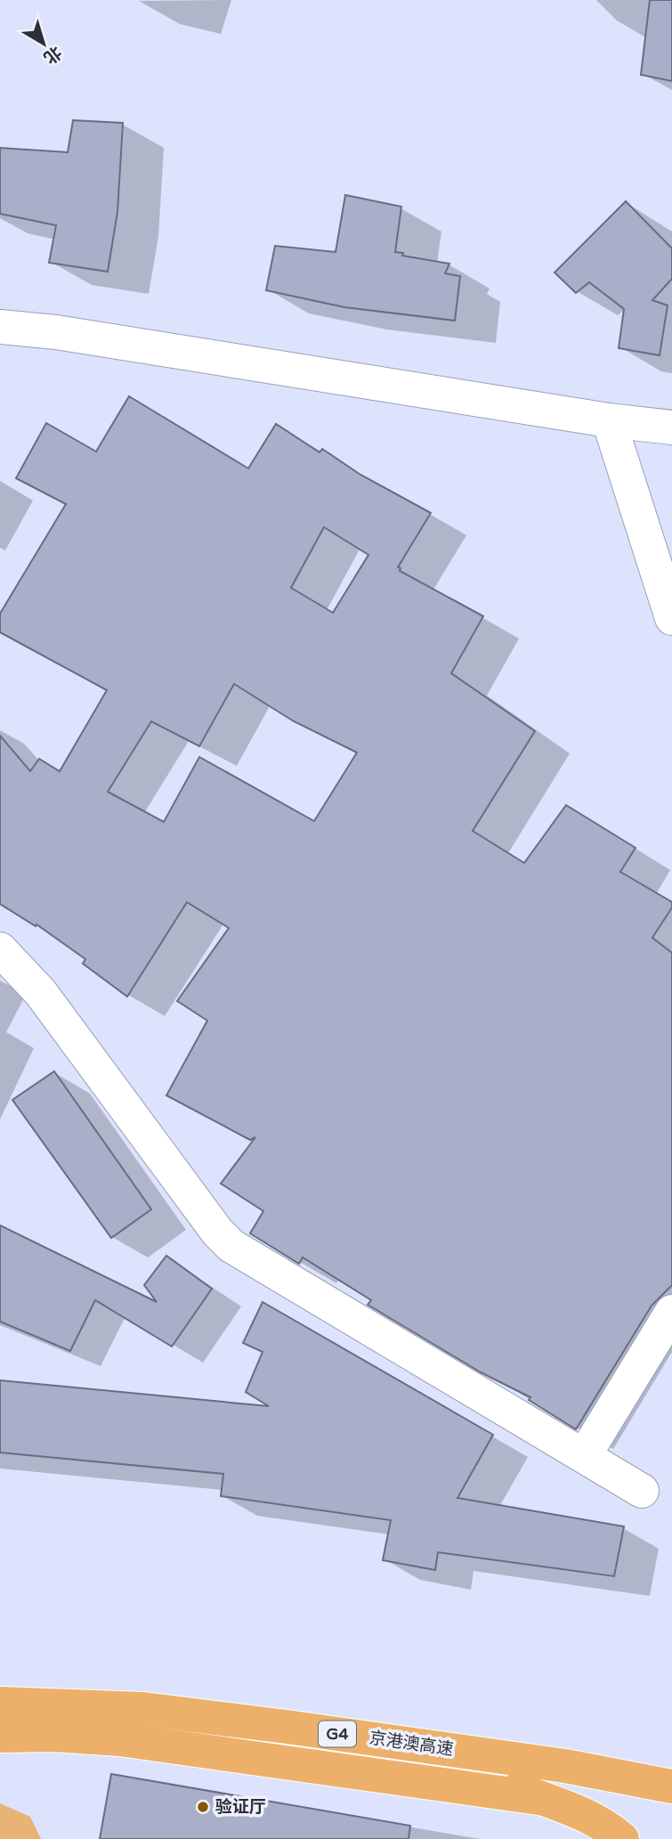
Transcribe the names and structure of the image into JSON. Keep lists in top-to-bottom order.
{
  "streets": {
    "highway": ["G4", "京港澳高速"]
  },
  "places": ["验证厅"],
  "north": "bottom right"
}
